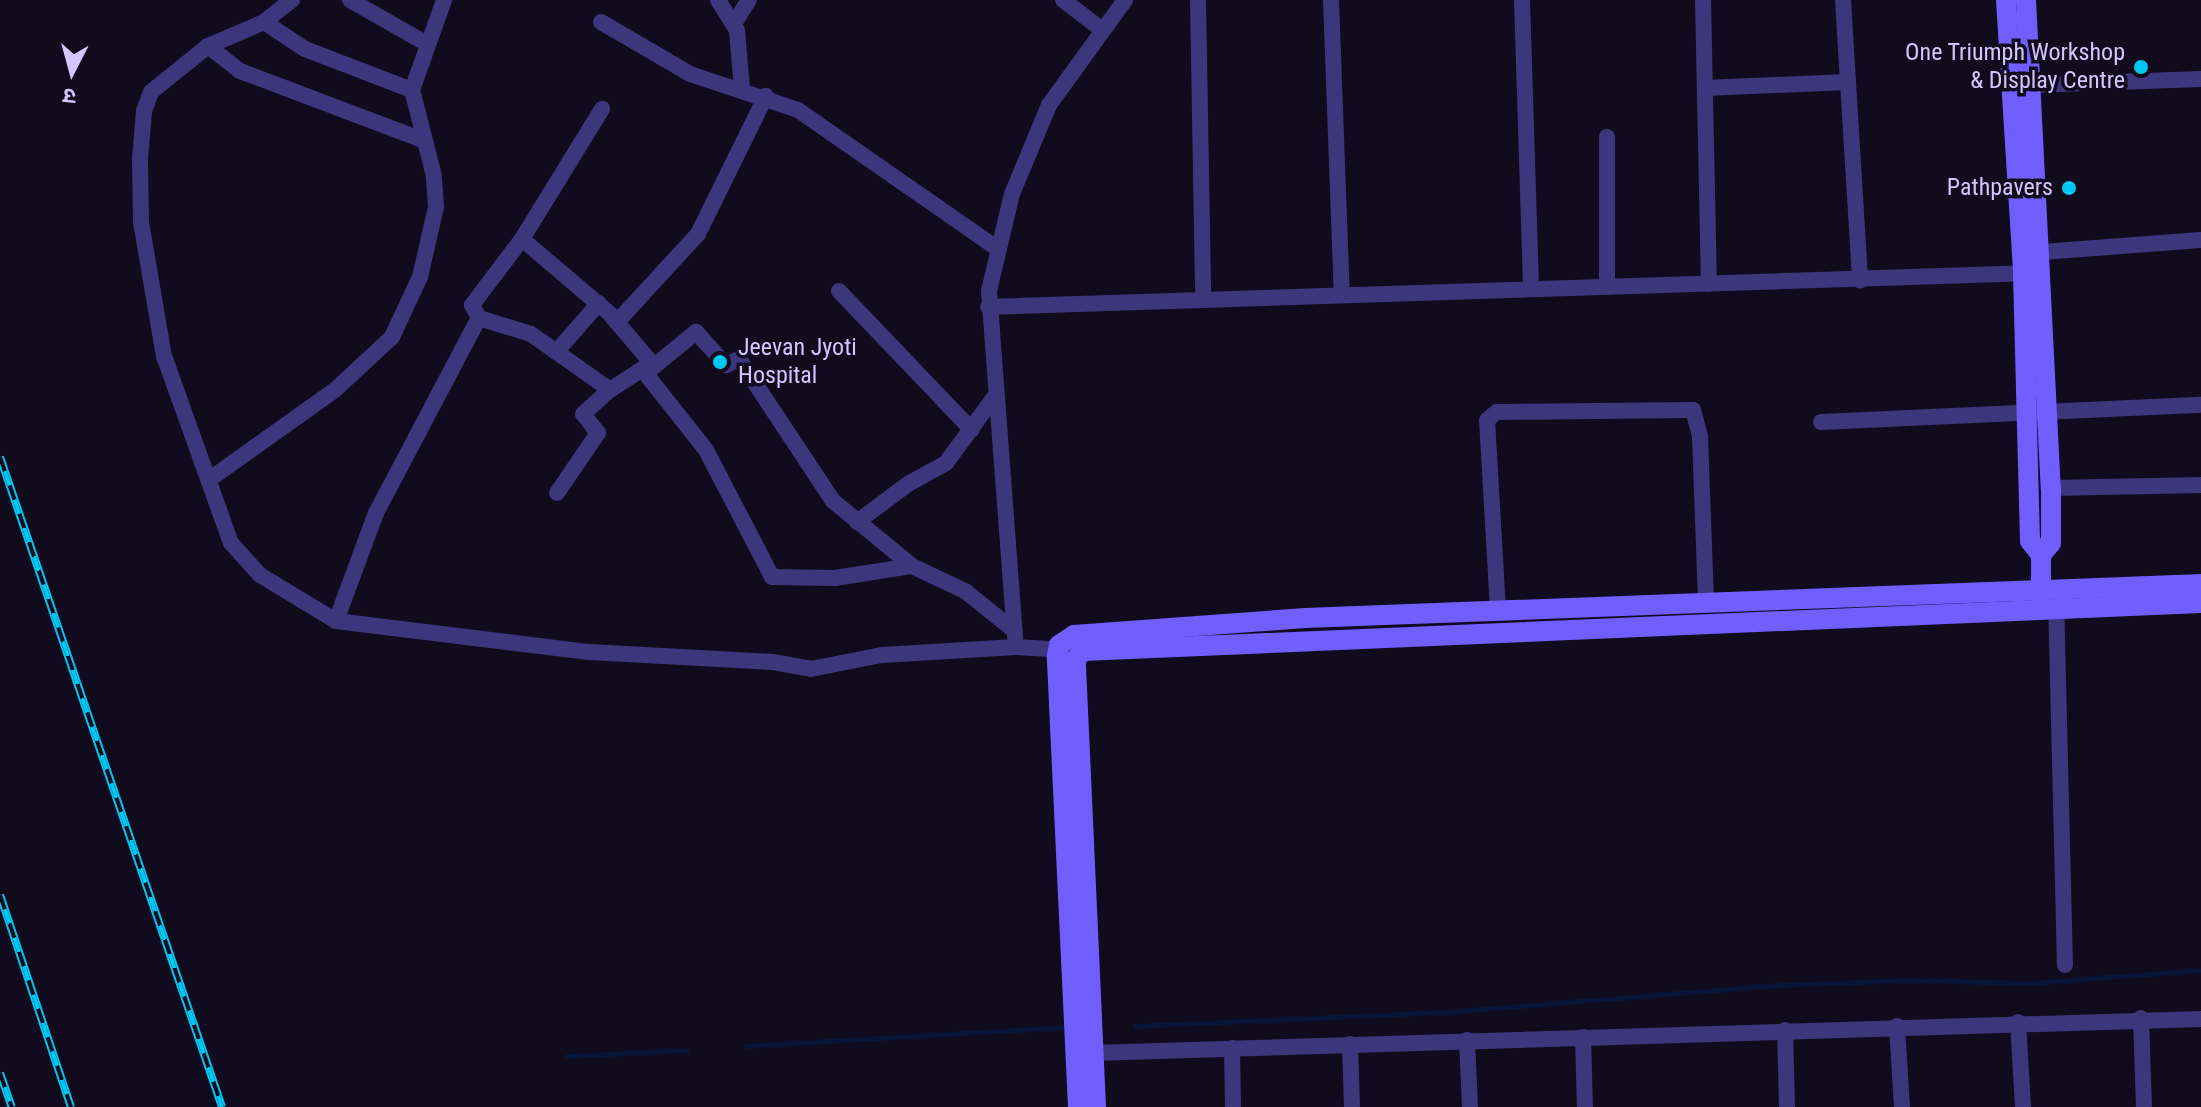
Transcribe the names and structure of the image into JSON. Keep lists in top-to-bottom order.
{
  "places": ["One Triumph Workshop & Display Centre", "Pathpavers", "Jeevan Jyoti Hospital"],
  "north": "bottom"
}
